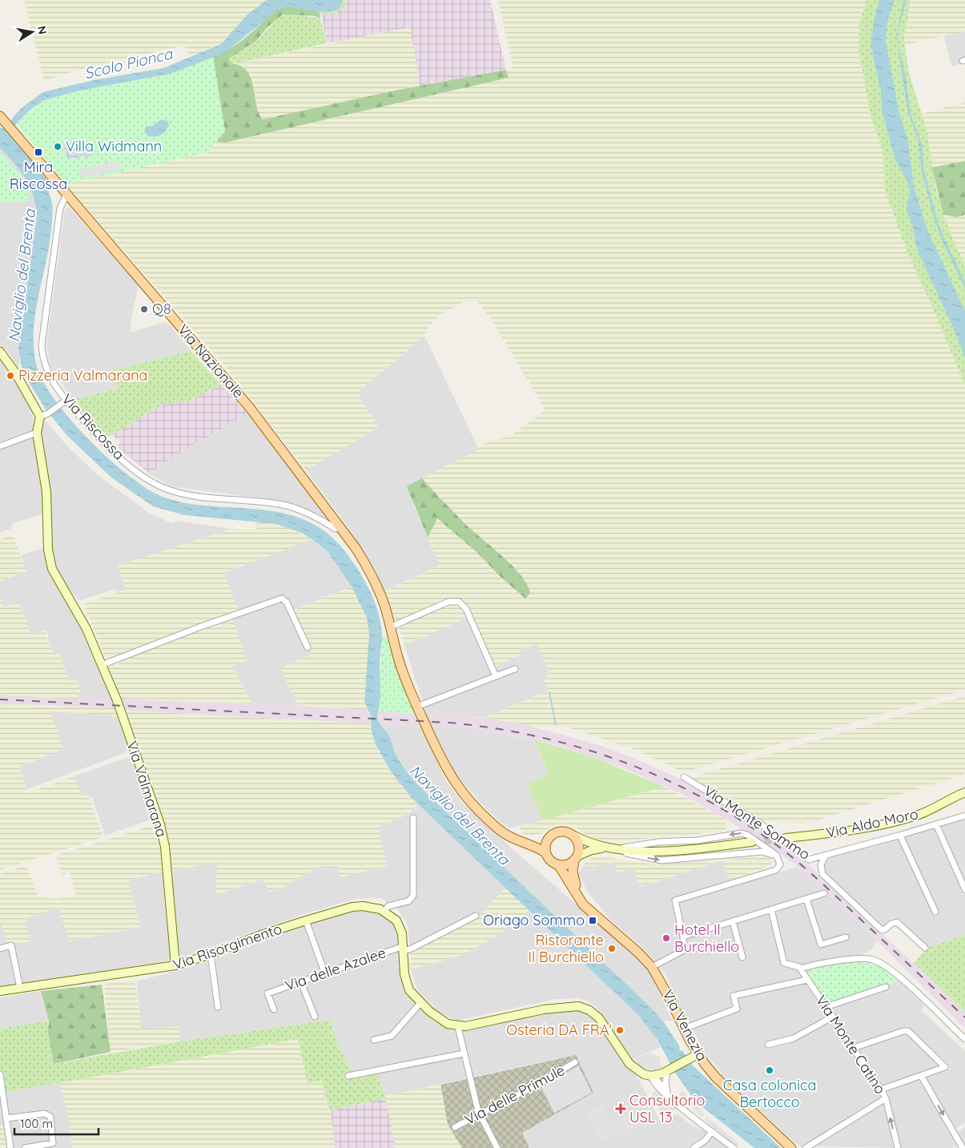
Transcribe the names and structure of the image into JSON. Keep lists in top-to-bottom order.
{
  "streets": {
    "main road": ["Via Nazionale", "Via Venezia"],
    "street": [
      "Via Riscossa",
      "Via Valmarana",
      "Via Monte Sommo",
      "Via Aldo Moro",
      "Via Risorgimento",
      "Via delle Azalee",
      "Via Monte Catino",
      "Via delle Primule"
    ]
  },
  "crossings": [
    ["Via Nazionale", "Via Riscossa"],
    ["Via Valmarana", "Via Risorgimento"]
  ],
  "water": ["Scolo Pionca", "Naviglio del Brenta"],
  "places": {
    "other": [
      "Villa Widmann",
      "Q8",
      "Pizzeria Valmarana",
      "Hotel Il Burchiello",
      "Ristorante Il Burchiello",
      "Osteria DA FRA'",
      "Casa colonica Bertocco"
    ],
    "transit": ["Mira Riscossa", "Oriago Sommo"],
    "health": ["Consultorio USL 13"]
  },
  "scale_bar": "100 m",
  "north": "right"
}
